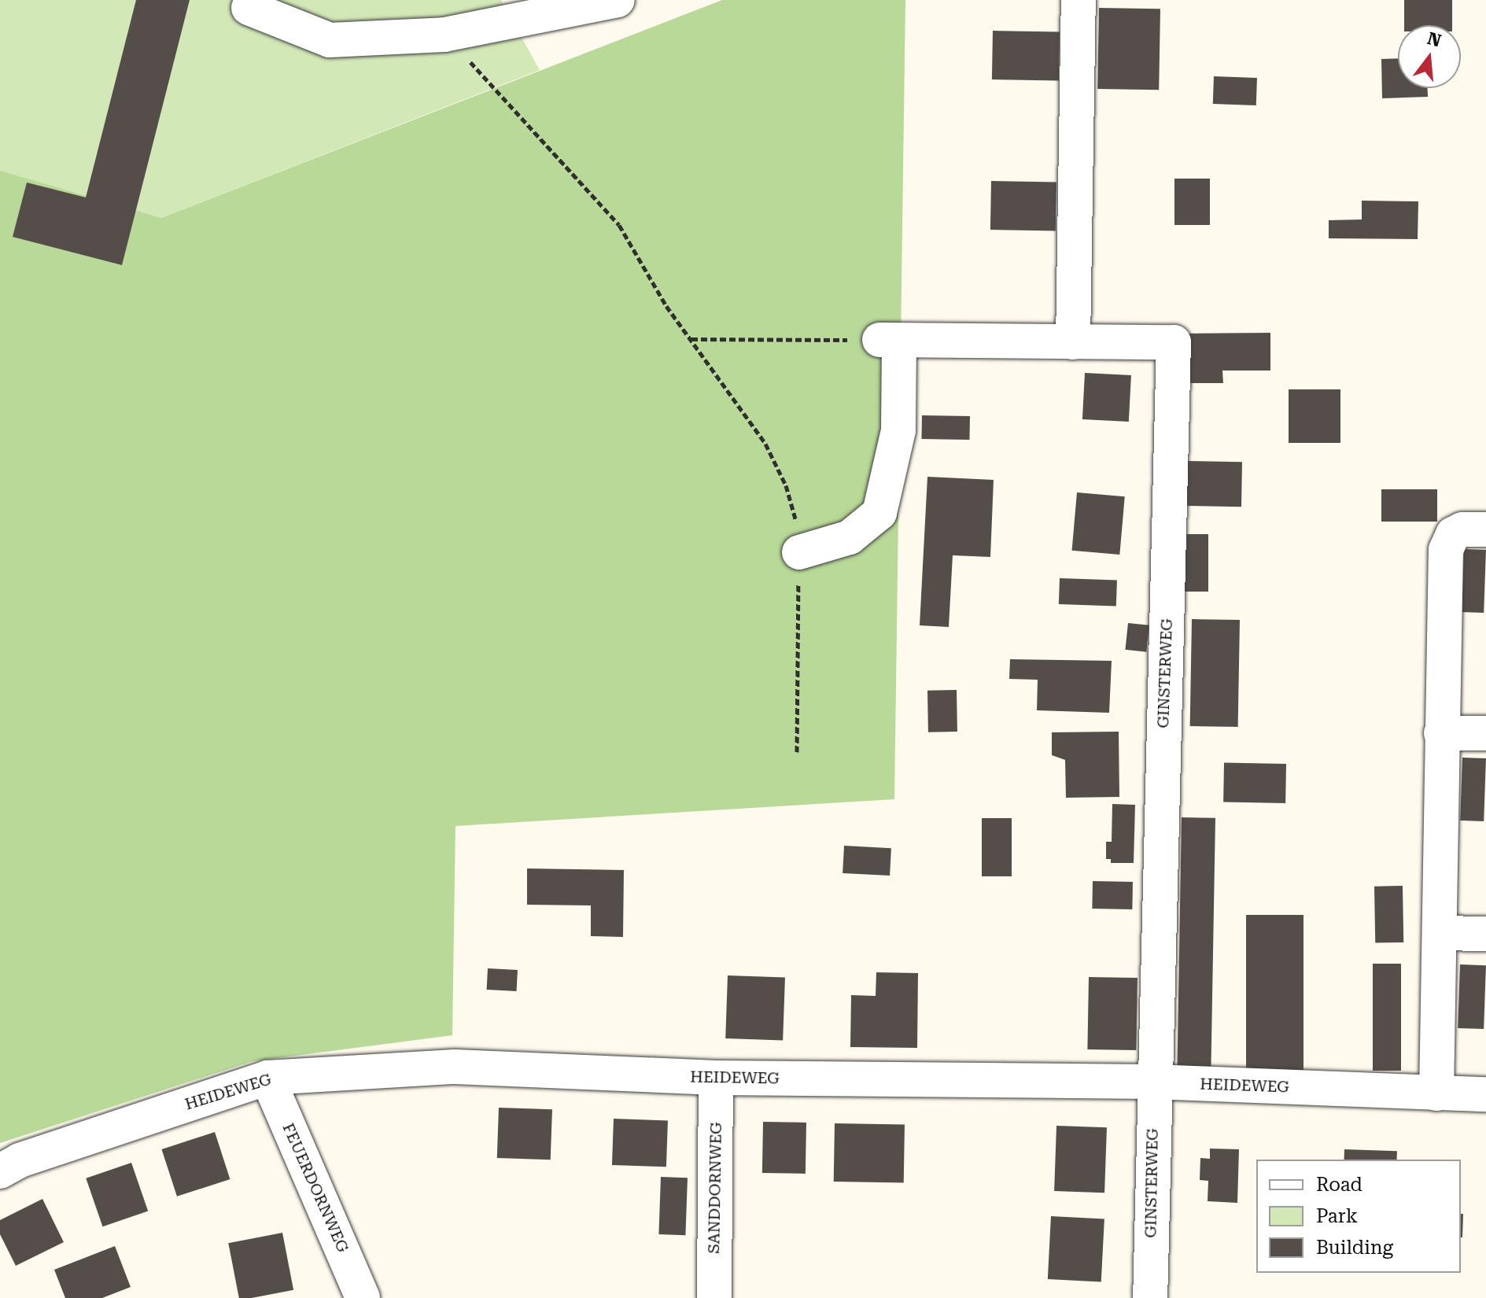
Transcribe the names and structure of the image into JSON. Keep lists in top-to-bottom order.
{
  "streets": {
    "street": [
      "GINSTERWEG",
      "HEIDEWEG",
      "FEUERDORNWEG",
      "SANDDORNWEG"
    ]
  },
  "crossings": [
    ["GINSTERWEG", "HEIDEWEG"],
    ["HEIDEWEG", "FEUERDORNWEG"],
    ["HEIDEWEG", "SANDDORNWEG"]
  ],
  "legend": ["Road", "Park", "Building"],
  "north": "top"
}
